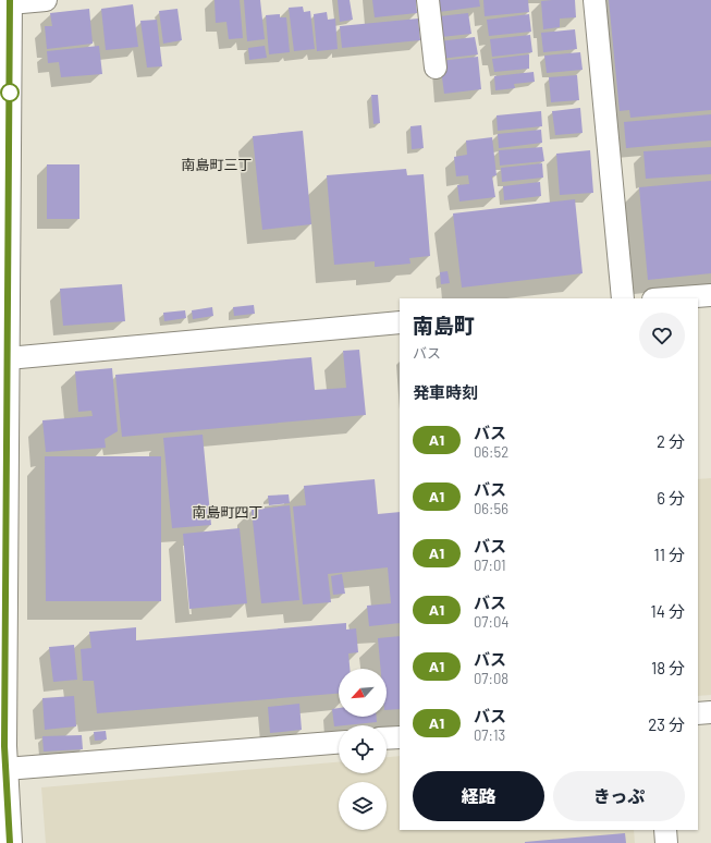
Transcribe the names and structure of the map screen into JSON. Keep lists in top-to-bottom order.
{
  "districts": ["南島町三丁", "南島町四丁"],
  "lines": ["bus line A1"],
  "north": "bottom left",
  "page": {
    "heading": [
      ["南島町", "バス"],
      "発車時刻"
    ],
    "list": [
      {
        "mark": "A1",
        "name": "バス",
        "note": "06:52",
        "value": "2 分"
      },
      {
        "mark": "A1",
        "name": "バス",
        "note": "06:56",
        "value": "6 分"
      },
      {
        "mark": "A1",
        "name": "バス",
        "note": "07:01",
        "value": "11 分"
      },
      {
        "mark": "A1",
        "name": "バス",
        "note": "07:04",
        "value": "14 分"
      },
      {
        "mark": "A1",
        "name": "バス",
        "note": "07:08",
        "value": "18 分"
      },
      {
        "mark": "A1",
        "name": "バス",
        "note": "07:13",
        "value": "23 分"
      }
    ],
    "buttons": ["経路", "きっぷ"]
  }
}
